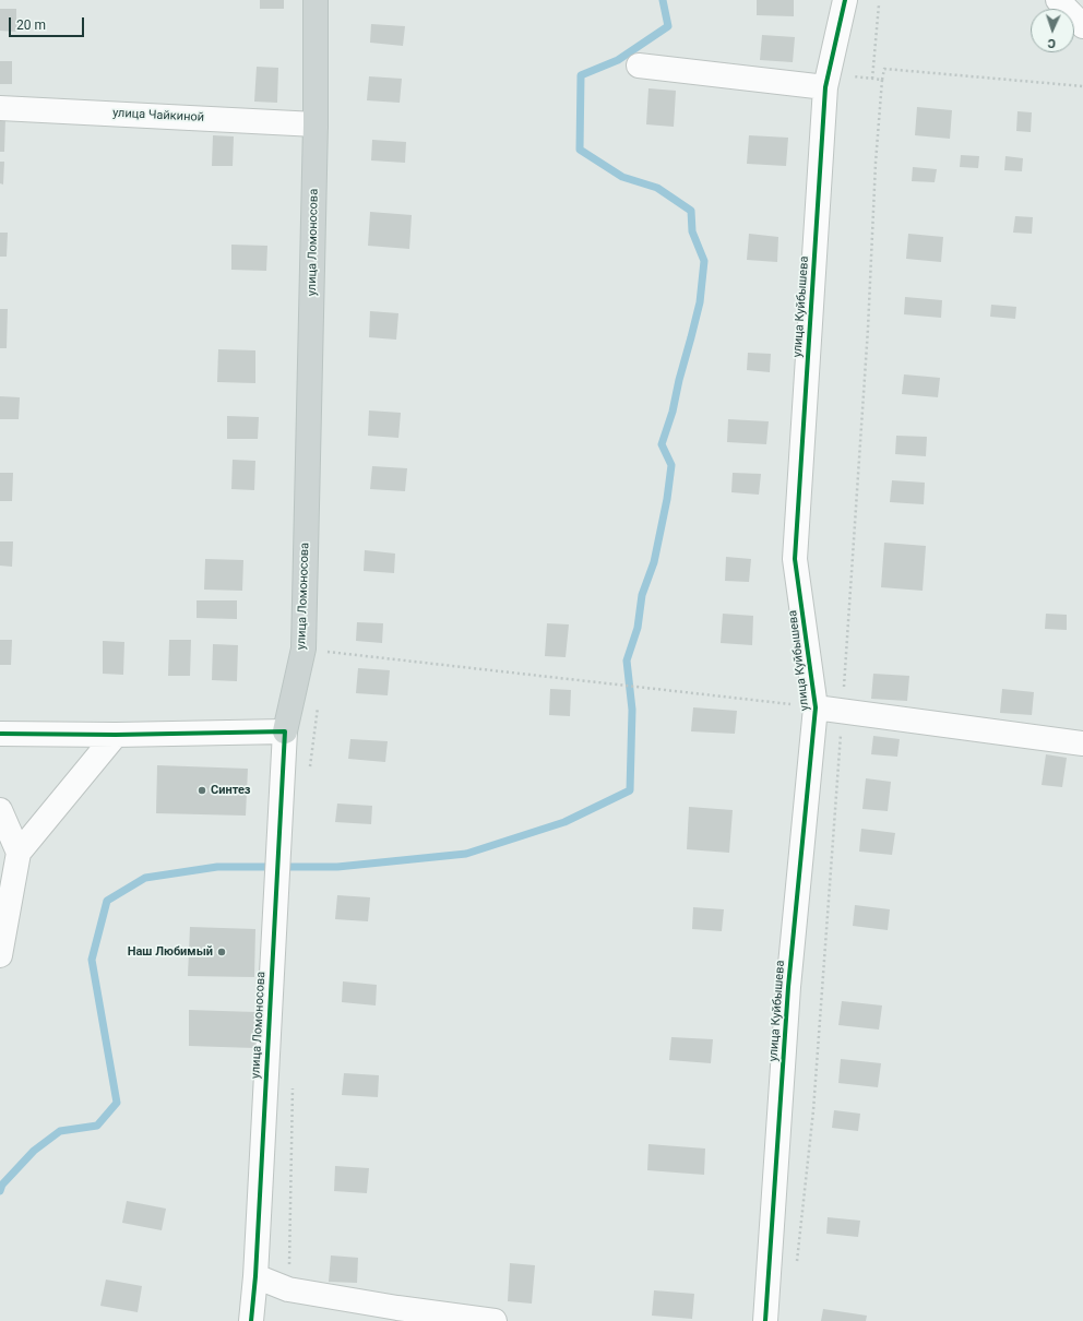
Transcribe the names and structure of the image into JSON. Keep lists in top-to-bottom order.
{
  "streets": {
    "main road": ["улица Ломоносова"],
    "street": ["улица Чайкиной", "улица Куйбышева"]
  },
  "crossings": [
    ["улица Чайкиной", "улица Ломоносова"]
  ],
  "places": ["Синтез", "Наш Любимый"],
  "scale_bar": "20 m",
  "north": "bottom"
}
